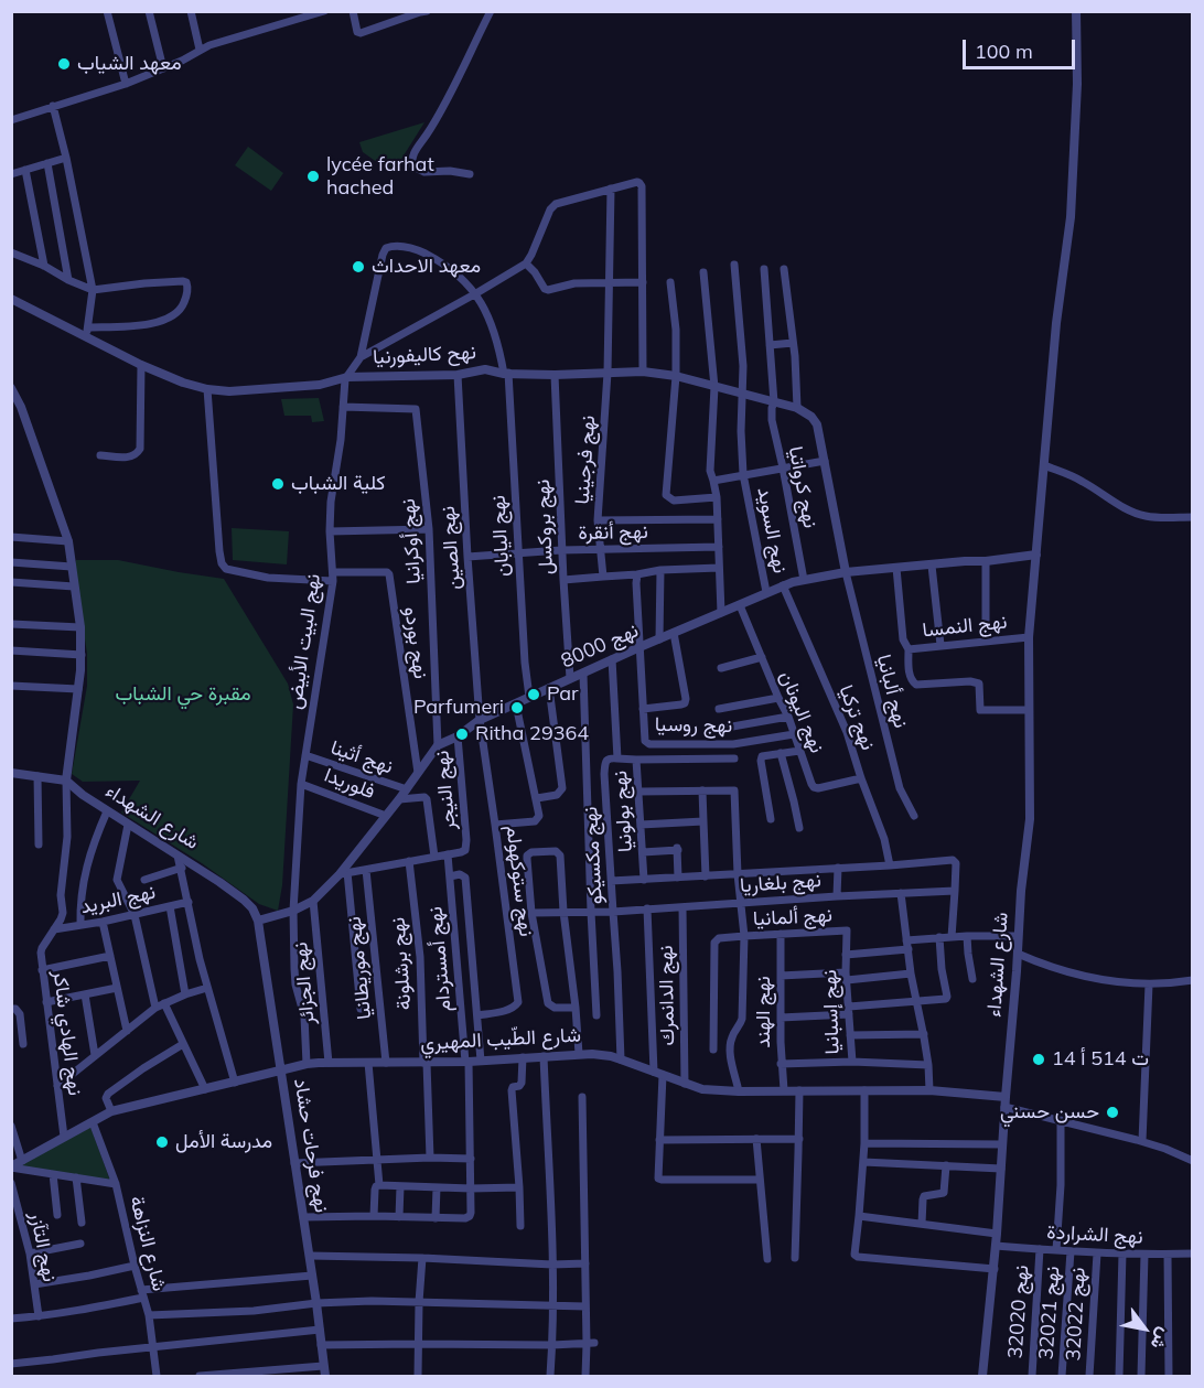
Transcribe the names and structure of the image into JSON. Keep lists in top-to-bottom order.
{
  "streets": {
    "street": [
      "نهح كاليفورنيا",
      "نهج فرجينيا",
      "نهج كرواتيا",
      "نهج بروكسل",
      "نهج السويد",
      "نهج أنقرة",
      "نهج اليابان",
      "نهج أوكرانيا",
      "نهج الصين",
      "نهج النمسا",
      "نهج البيت الأبيض",
      "نهج بوردو",
      "نهج 8000",
      "نهج ألبانيا",
      "نهج اليونان",
      "نهج تركيا",
      "نهج روسيا",
      "نهج أثينا",
      "فلوريدا",
      "نهج النيجر",
      "نهج بولونيا",
      "شارع الشهداء",
      "نهج مكسيكو",
      "نهج ستوكهولم",
      "نهج بلغاريا",
      "نهج البريد",
      "نهج ألمانيا",
      "نهج أمستردام",
      "نهج برشلونة",
      "نهج موريطانيا",
      "نهج الجزائر",
      "نهج الدانمرك",
      "نهج الهند",
      "نهج إسبانيا",
      "نهج الهادي شاكر",
      "شارع الطّيب المهيري",
      "نهج فرحات حشاد",
      "نهج الشراردة",
      "شارع النزاهة",
      "نهج التآزر",
      "نهج 32020",
      "نهج 32021",
      "نهج 32022"
    ]
  },
  "crossings": [
    ["نهح كاليفورنيا", "نهج فرجينيا"],
    ["نهح كاليفورنيا", "نهج كرواتيا"],
    ["نهح كاليفورنيا", "نهج بروكسل"],
    ["نهح كاليفورنيا", "نهج السويد"],
    ["نهح كاليفورنيا", "نهج اليابان"],
    ["نهح كاليفورنيا", "نهج الصين"],
    ["نهح كاليفورنيا", "نهج البيت الأبيض"],
    ["نهج فرجينيا", "نهج أنقرة"],
    ["نهج كرواتيا", "نهج 8000"],
    ["نهج بروكسل", "نهج أنقرة"],
    ["نهج بروكسل", "نهج 8000"],
    ["نهج السويد", "نهج 8000"],
    ["نهج أنقرة", "نهج اليابان"],
    ["نهج أنقرة", "نهج الصين"],
    ["نهج اليابان", "نهج 8000"],
    ["نهج أوكرانيا", "نهج البيت الأبيض"],
    ["نهج أوكرانيا", "نهج 8000"],
    ["نهج الصين", "نهج 8000"],
    ["نهج الصين", "نهج ستوكهولم"],
    ["نهج النمسا", "نهج 8000"],
    ["نهج النمسا", "شارع الشهداء"],
    ["نهج البيت الأبيض", "نهج بوردو"],
    ["نهج البيت الأبيض", "نهج أثينا"],
    ["نهج البيت الأبيض", "فلوريدا"],
    ["نهج البيت الأبيض", "شارع الطّيب المهيري"],
    ["نهج 8000", "نهج ألبانيا"],
    ["نهج 8000", "نهج اليونان"],
    ["نهج 8000", "نهج تركيا"],
    ["نهج 8000", "نهج روسيا"],
    ["نهج 8000", "نهج النيجر"],
    ["نهج 8000", "شارع الشهداء"],
    ["نهج 8000", "نهج مكسيكو"],
    ["نهج 8000", "نهج ستوكهولم"],
    ["نهج اليونان", "نهج تركيا"],
    ["نهج اليونان", "نهج روسيا"],
    ["نهج النيجر", "نهج أمستردام"],
    ["نهج النيجر", "نهج برشلونة"],
    ["نهج النيجر", "نهج موريطانيا"],
    ["نهج بولونيا", "نهج مكسيكو"],
    ["نهج بولونيا", "نهج ألمانيا"],
    ["شارع الشهداء", "نهج الهادي شاكر"],
    ["شارع الشهداء", "شارع الطّيب المهيري"],
    ["شارع الشهداء", "نهج فرحات حشاد"],
    ["شارع الشهداء", "نهج الشراردة"],
    ["نهج مكسيكو", "نهج بلغاريا"],
    ["نهج مكسيكو", "شارع الطّيب المهيري"],
    ["نهج بلغاريا", "نهج ألمانيا"],
    ["نهج بلغاريا", "نهج الدانمرك"],
    ["نهج البريد", "نهج الهادي شاكر"],
    ["نهج ألمانيا", "نهج الهند"],
    ["نهج ألمانيا", "نهج إسبانيا"],
    ["نهج أمستردام", "شارع الطّيب المهيري"],
    ["نهج برشلونة", "شارع الطّيب المهيري"],
    ["نهج موريطانيا", "شارع الطّيب المهيري"],
    ["نهج الجزائر", "شارع الطّيب المهيري"],
    ["نهج الدانمرك", "شارع الطّيب المهيري"],
    ["نهج الهند", "نهج إسبانيا"],
    ["نهج الهند", "شارع الطّيب المهيري"],
    ["نهج الهادي شاكر", "شارع الطّيب المهيري"],
    ["شارع الطّيب المهيري", "نهج فرحات حشاد"],
    ["شارع الطّيب المهيري", "شارع النزاهة"],
    ["نهج الشراردة", "نهج 32020"],
    ["نهج الشراردة", "نهج 32021"],
    ["نهج الشراردة", "نهج 32022"]
  ],
  "parks": ["مقبرة حي الشباب"],
  "places": [
    "معهد الشياب",
    "lycée farhat hached",
    "معهد الاحداث",
    "كلية الشباب",
    "Par",
    "Parfumeri",
    "Ritha 29364",
    "14 ت 514 أ",
    "حسن حسني",
    "مدرسة الأمل"
  ],
  "scale_bar": "100 m",
  "north": "bottom right"
}
